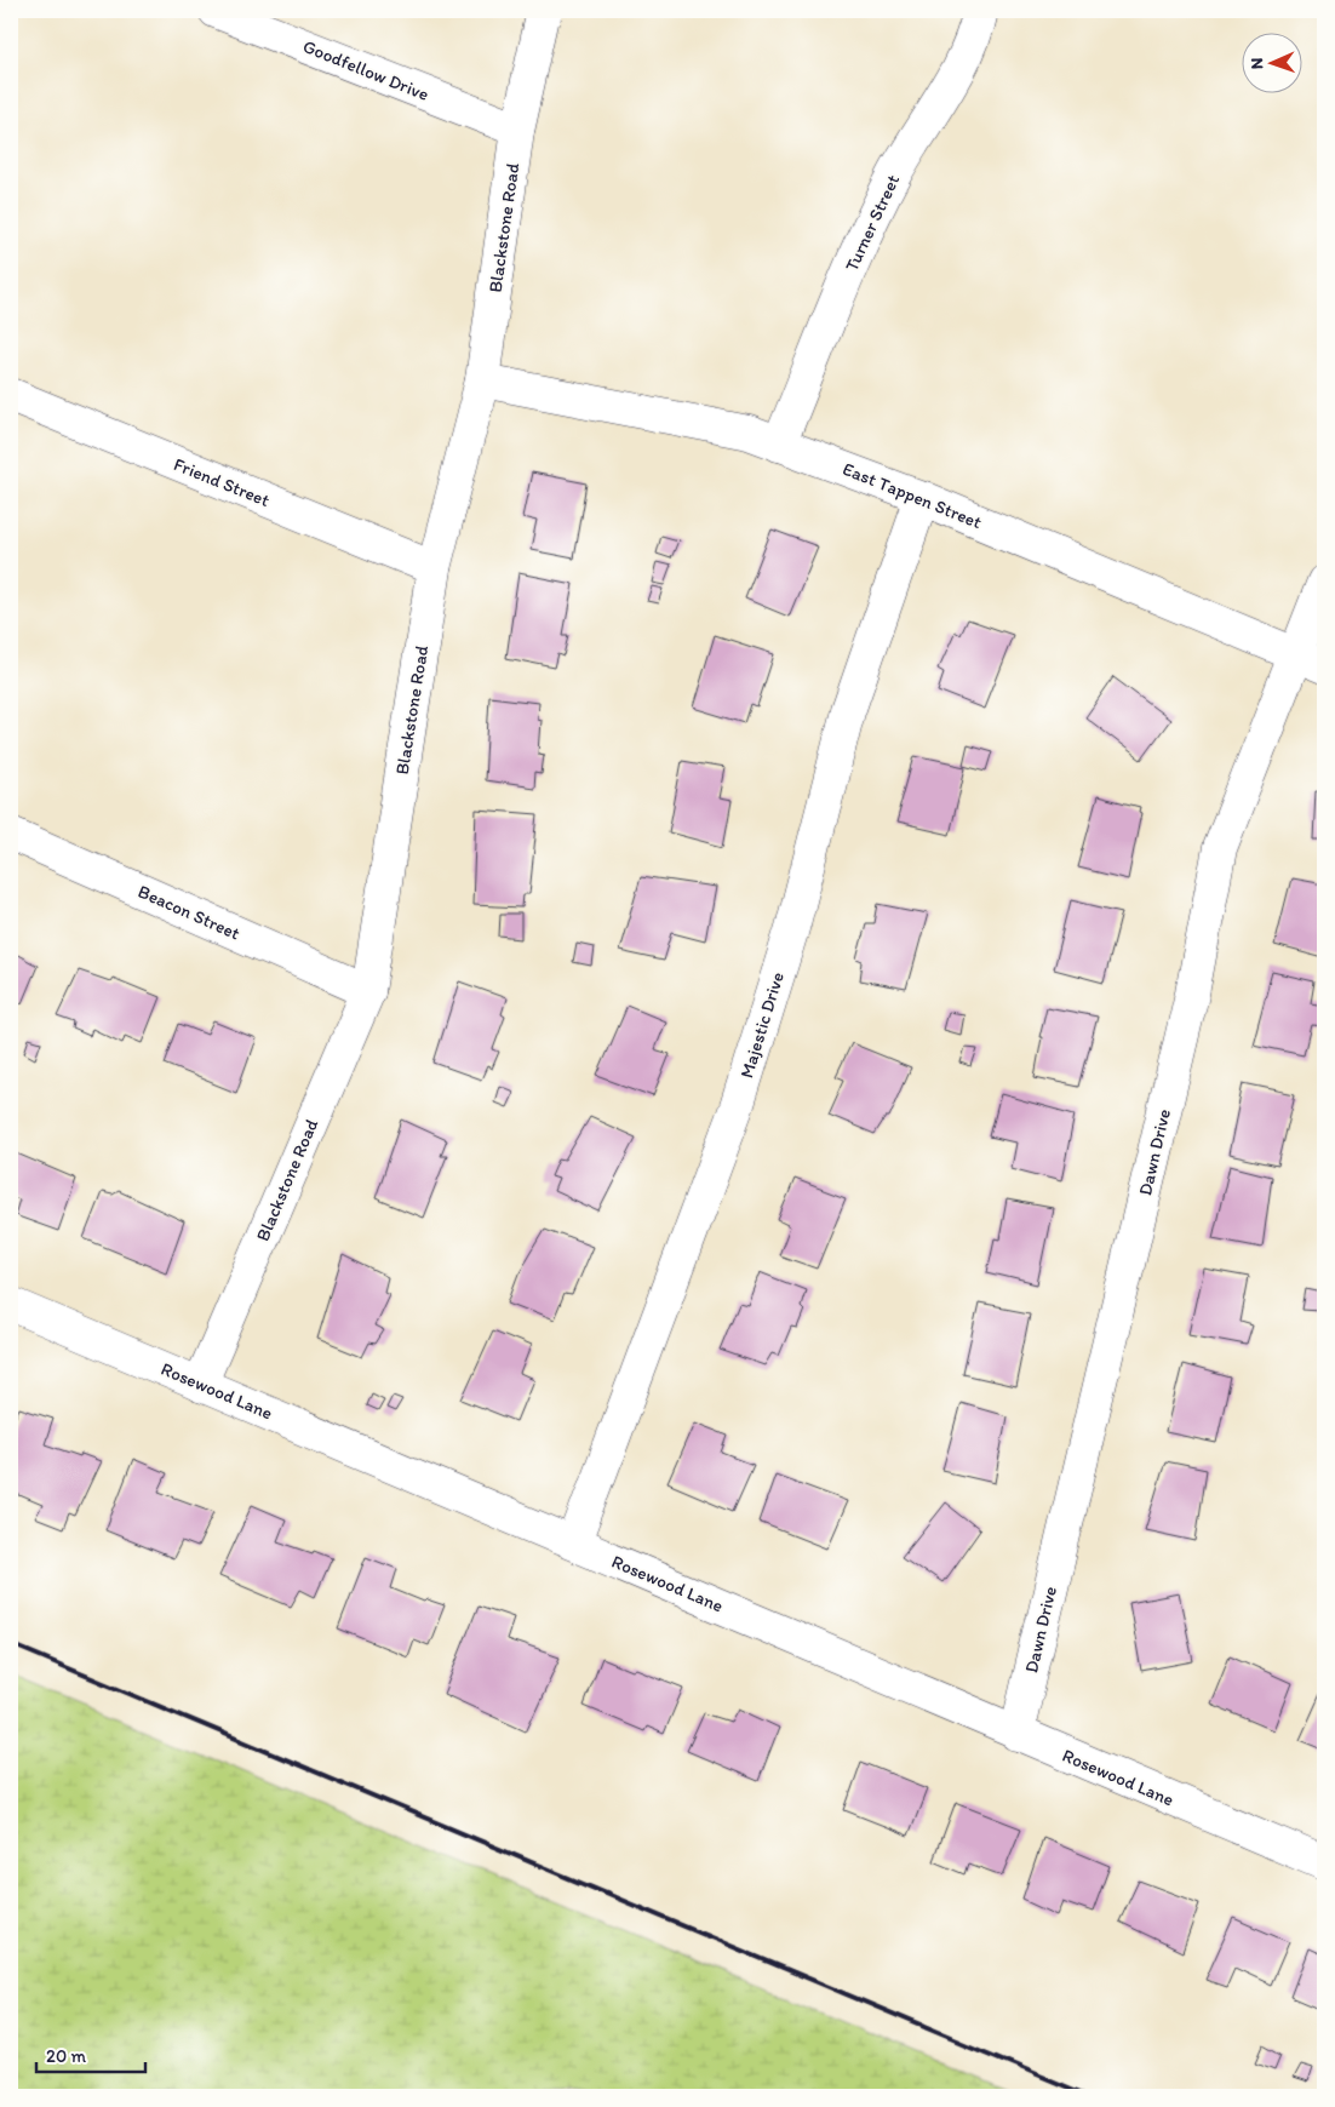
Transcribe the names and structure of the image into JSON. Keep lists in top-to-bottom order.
{
  "streets": {
    "street": [
      "Goodfellow Drive",
      "Turner Street",
      "Blackstone Road",
      "Friend Street",
      "East Tappen Street",
      "Beacon Street",
      "Majestic Drive",
      "Dawn Drive",
      "Rosewood Lane"
    ]
  },
  "crossings": [
    ["Goodfellow Drive", "Blackstone Road"],
    ["Turner Street", "East Tappen Street"],
    ["Blackstone Road", "Friend Street"],
    ["Blackstone Road", "East Tappen Street"],
    ["Blackstone Road", "Beacon Street"],
    ["Blackstone Road", "Rosewood Lane"],
    ["East Tappen Street", "Majestic Drive"],
    ["East Tappen Street", "Dawn Drive"],
    ["Majestic Drive", "Rosewood Lane"],
    ["Dawn Drive", "Rosewood Lane"]
  ],
  "scale_bar": "20 m",
  "north": "left"
}
